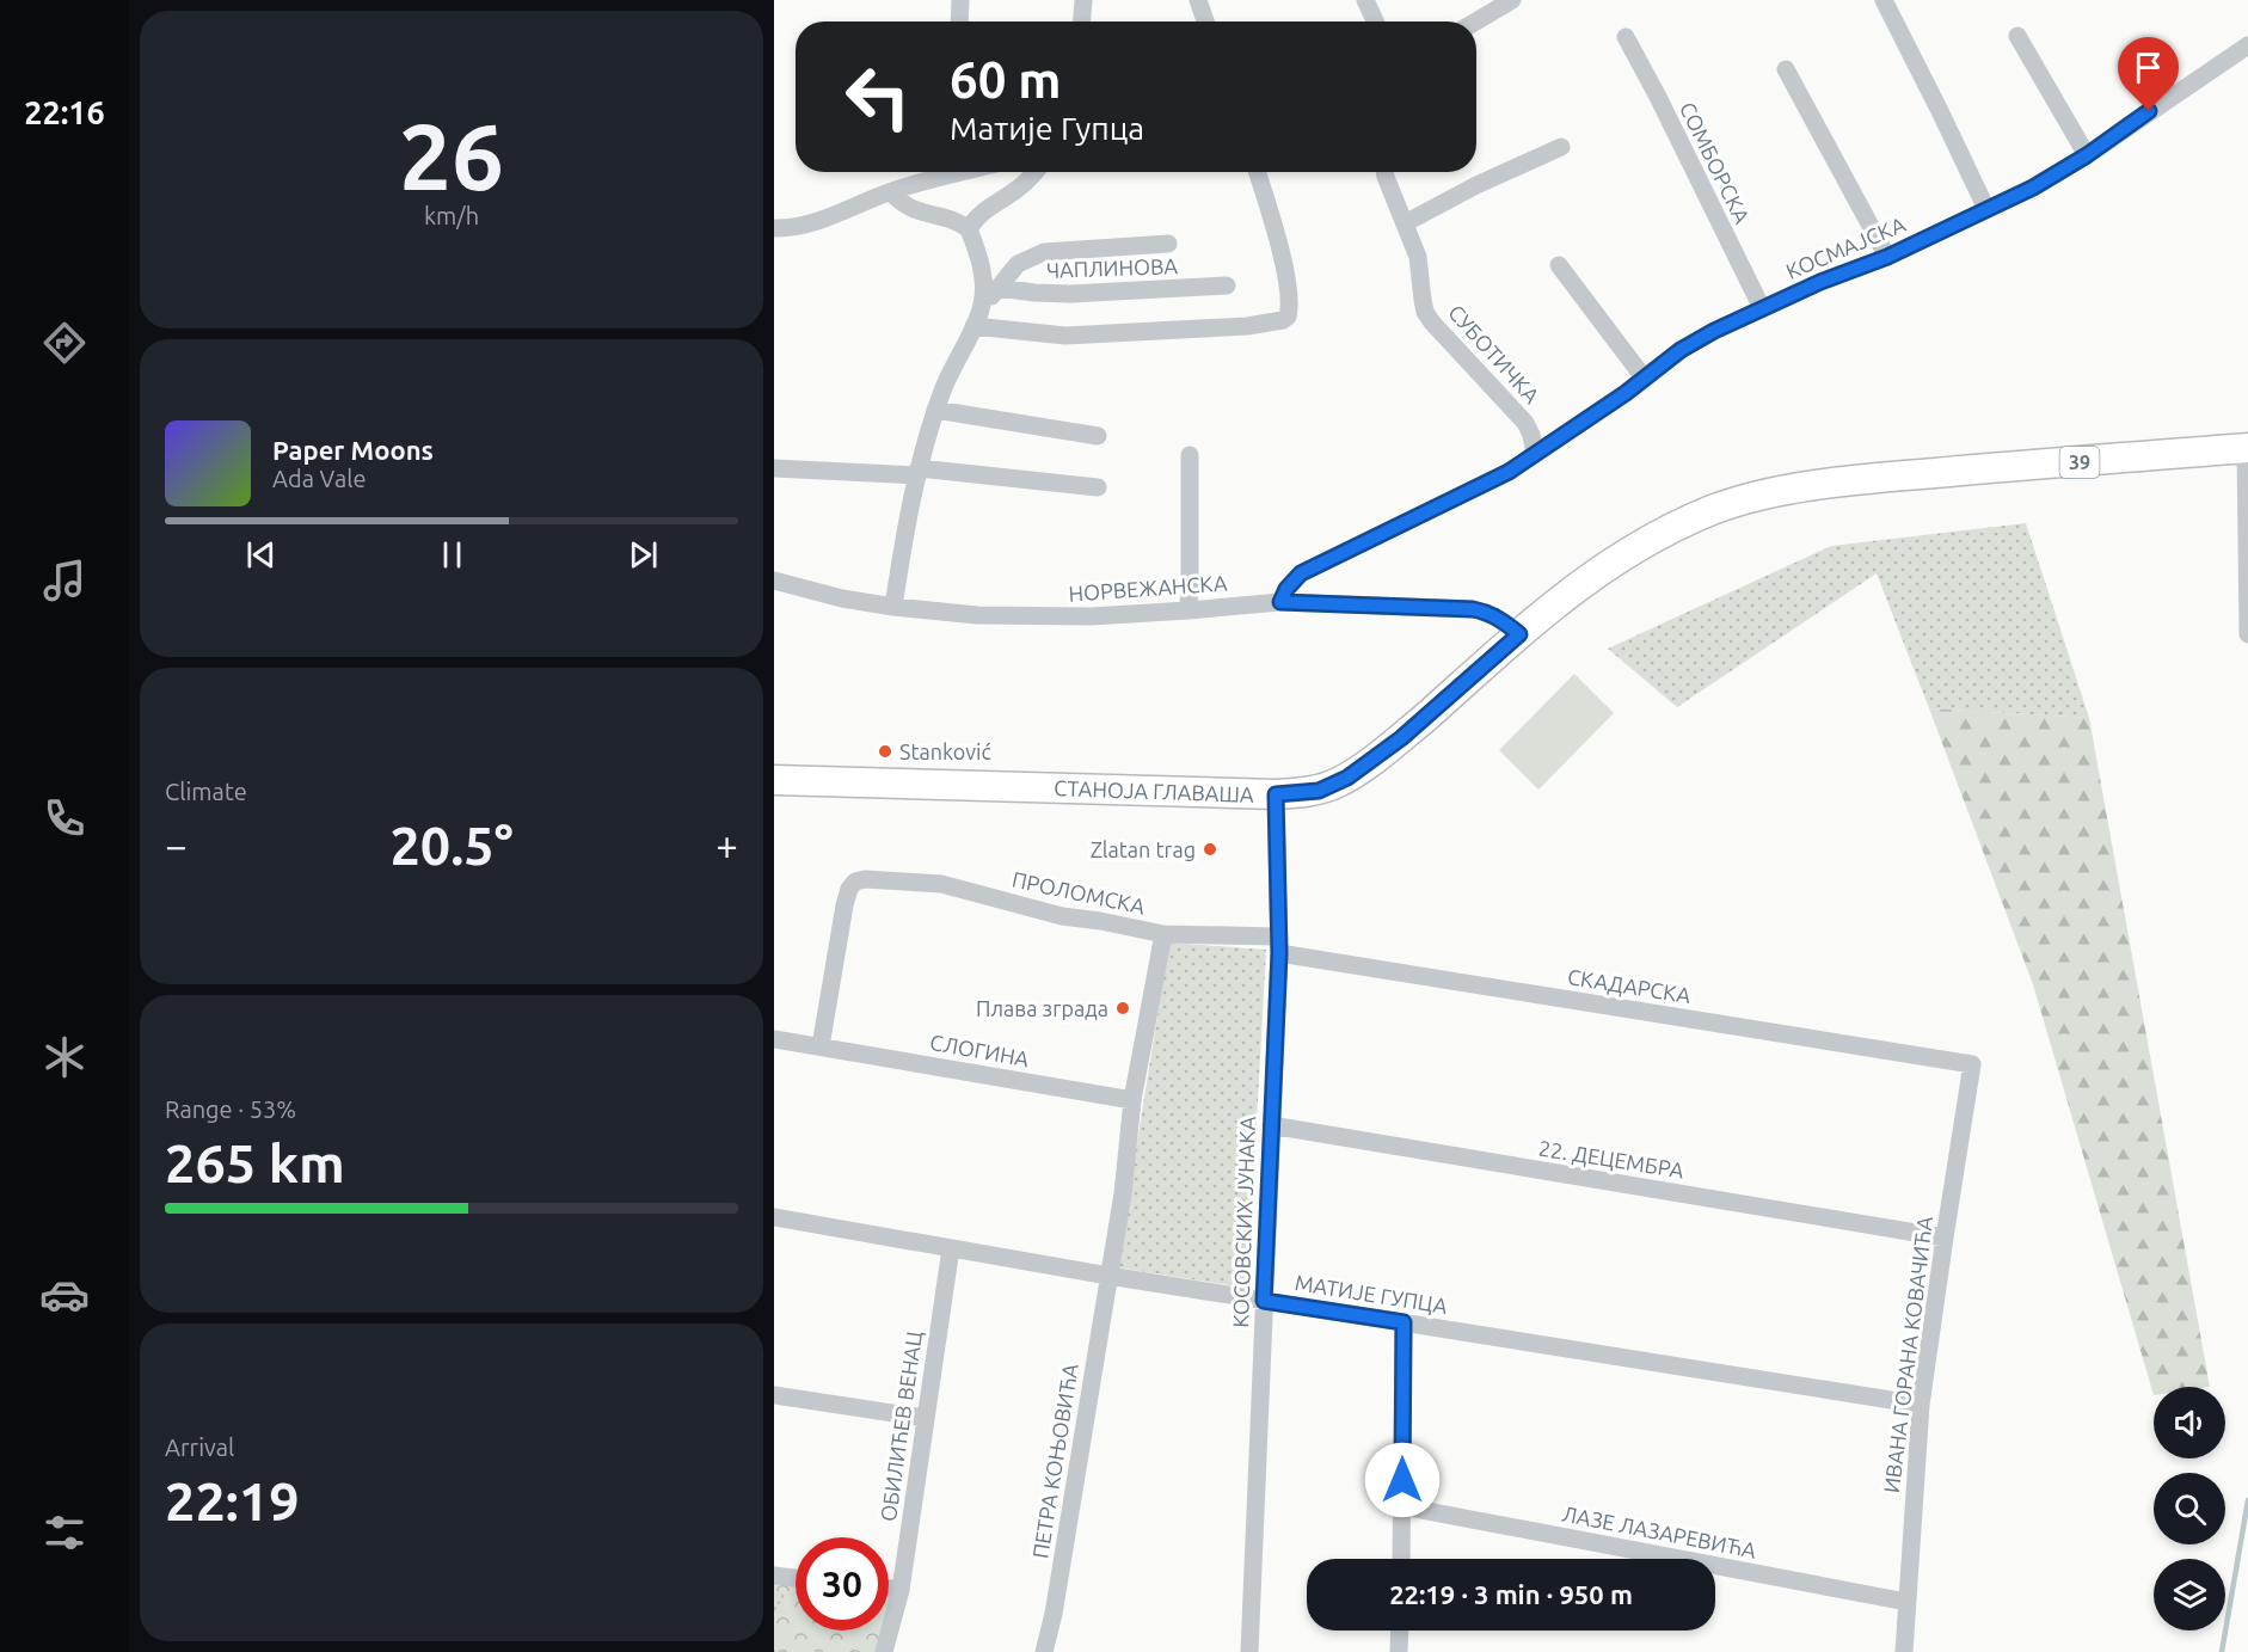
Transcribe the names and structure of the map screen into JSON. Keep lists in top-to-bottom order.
{
  "streets": {
    "main road": ["39", "СТАНОЈА ГЛАВАША"],
    "street": [
      "СОМБОРСКА",
      "КОСМАЈСКА",
      "ЧАПЛИНОВА",
      "СУБОТИЧКА",
      "НОРВЕЖАНСКА",
      "ПРОЛОМСКА",
      "СКАДАРСКА",
      "СЛОГИНА",
      "22. ДЕЦЕМБРА",
      "КОСОВСКИХ ЈУНАКА",
      "МАТИЈЕ ГУПЦА",
      "ИВАНА ГОРАНА КОВАЧИЋА",
      "ОБИЛИЋЕВ ВЕНАЦ",
      "ПЕТРА КОЊОВИЋА",
      "ЛАЗЕ ЛАЗАРЕВИЋА"
    ]
  },
  "crossings": [
    ["СОМБОРСКА", "КОСМАЈСКА"],
    ["КОСМАЈСКА", "СУБОТИЧКА"],
    ["КОСМАЈСКА", "НОРВЕЖАНСКА"],
    ["НОРВЕЖАНСКА", "СТАНОЈА ГЛАВАША"],
    ["СТАНОЈА ГЛАВАША", "КОСОВСКИХ ЈУНАКА"],
    ["ПРОЛОМСКА", "СКАДАРСКА"],
    ["ПРОЛОМСКА", "СЛОГИНА"],
    ["ПРОЛОМСКА", "МАТИЈЕ ГУПЦА"],
    ["ПРОЛОМСКА", "ПЕТРА КОЊОВИЋА"],
    ["СКАДАРСКА", "КОСОВСКИХ ЈУНАКА"],
    ["СКАДАРСКА", "ИВАНА ГОРАНА КОВАЧИЋА"],
    ["22. ДЕЦЕМБРА", "КОСОВСКИХ ЈУНАКА"],
    ["22. ДЕЦЕМБРА", "ИВАНА ГОРАНА КОВАЧИЋА"],
    ["КОСОВСКИХ ЈУНАКА", "МАТИЈЕ ГУПЦА"],
    ["МАТИЈЕ ГУПЦА", "ИВАНА ГОРАНА КОВАЧИЋА"],
    ["МАТИЈЕ ГУПЦА", "ОБИЛИЋЕВ ВЕНАЦ"],
    ["МАТИЈЕ ГУПЦА", "ПЕТРА КОЊОВИЋА"],
    ["ИВАНА ГОРАНА КОВАЧИЋА", "ЛАЗЕ ЛАЗАРЕВИЋА"]
  ],
  "places": ["Stanković", "Zlatan trag", "Плава зграда"],
  "page": {
    "tabs": "22:16",
    "tile": [
      ["26", "km/h"],
      "Climate",
      ["Range · 53%", "265 km"],
      ["Arrival", "22:19"]
    ],
    "turn": ["60 m", "Матије Гупца"],
    "song": ["Paper Moons", "Ada Vale"],
    "heat": ["−", "20.5°", "+"],
    "limit": "30",
    "trip": "22:19 · 3 min · 950 m"
  }
}
